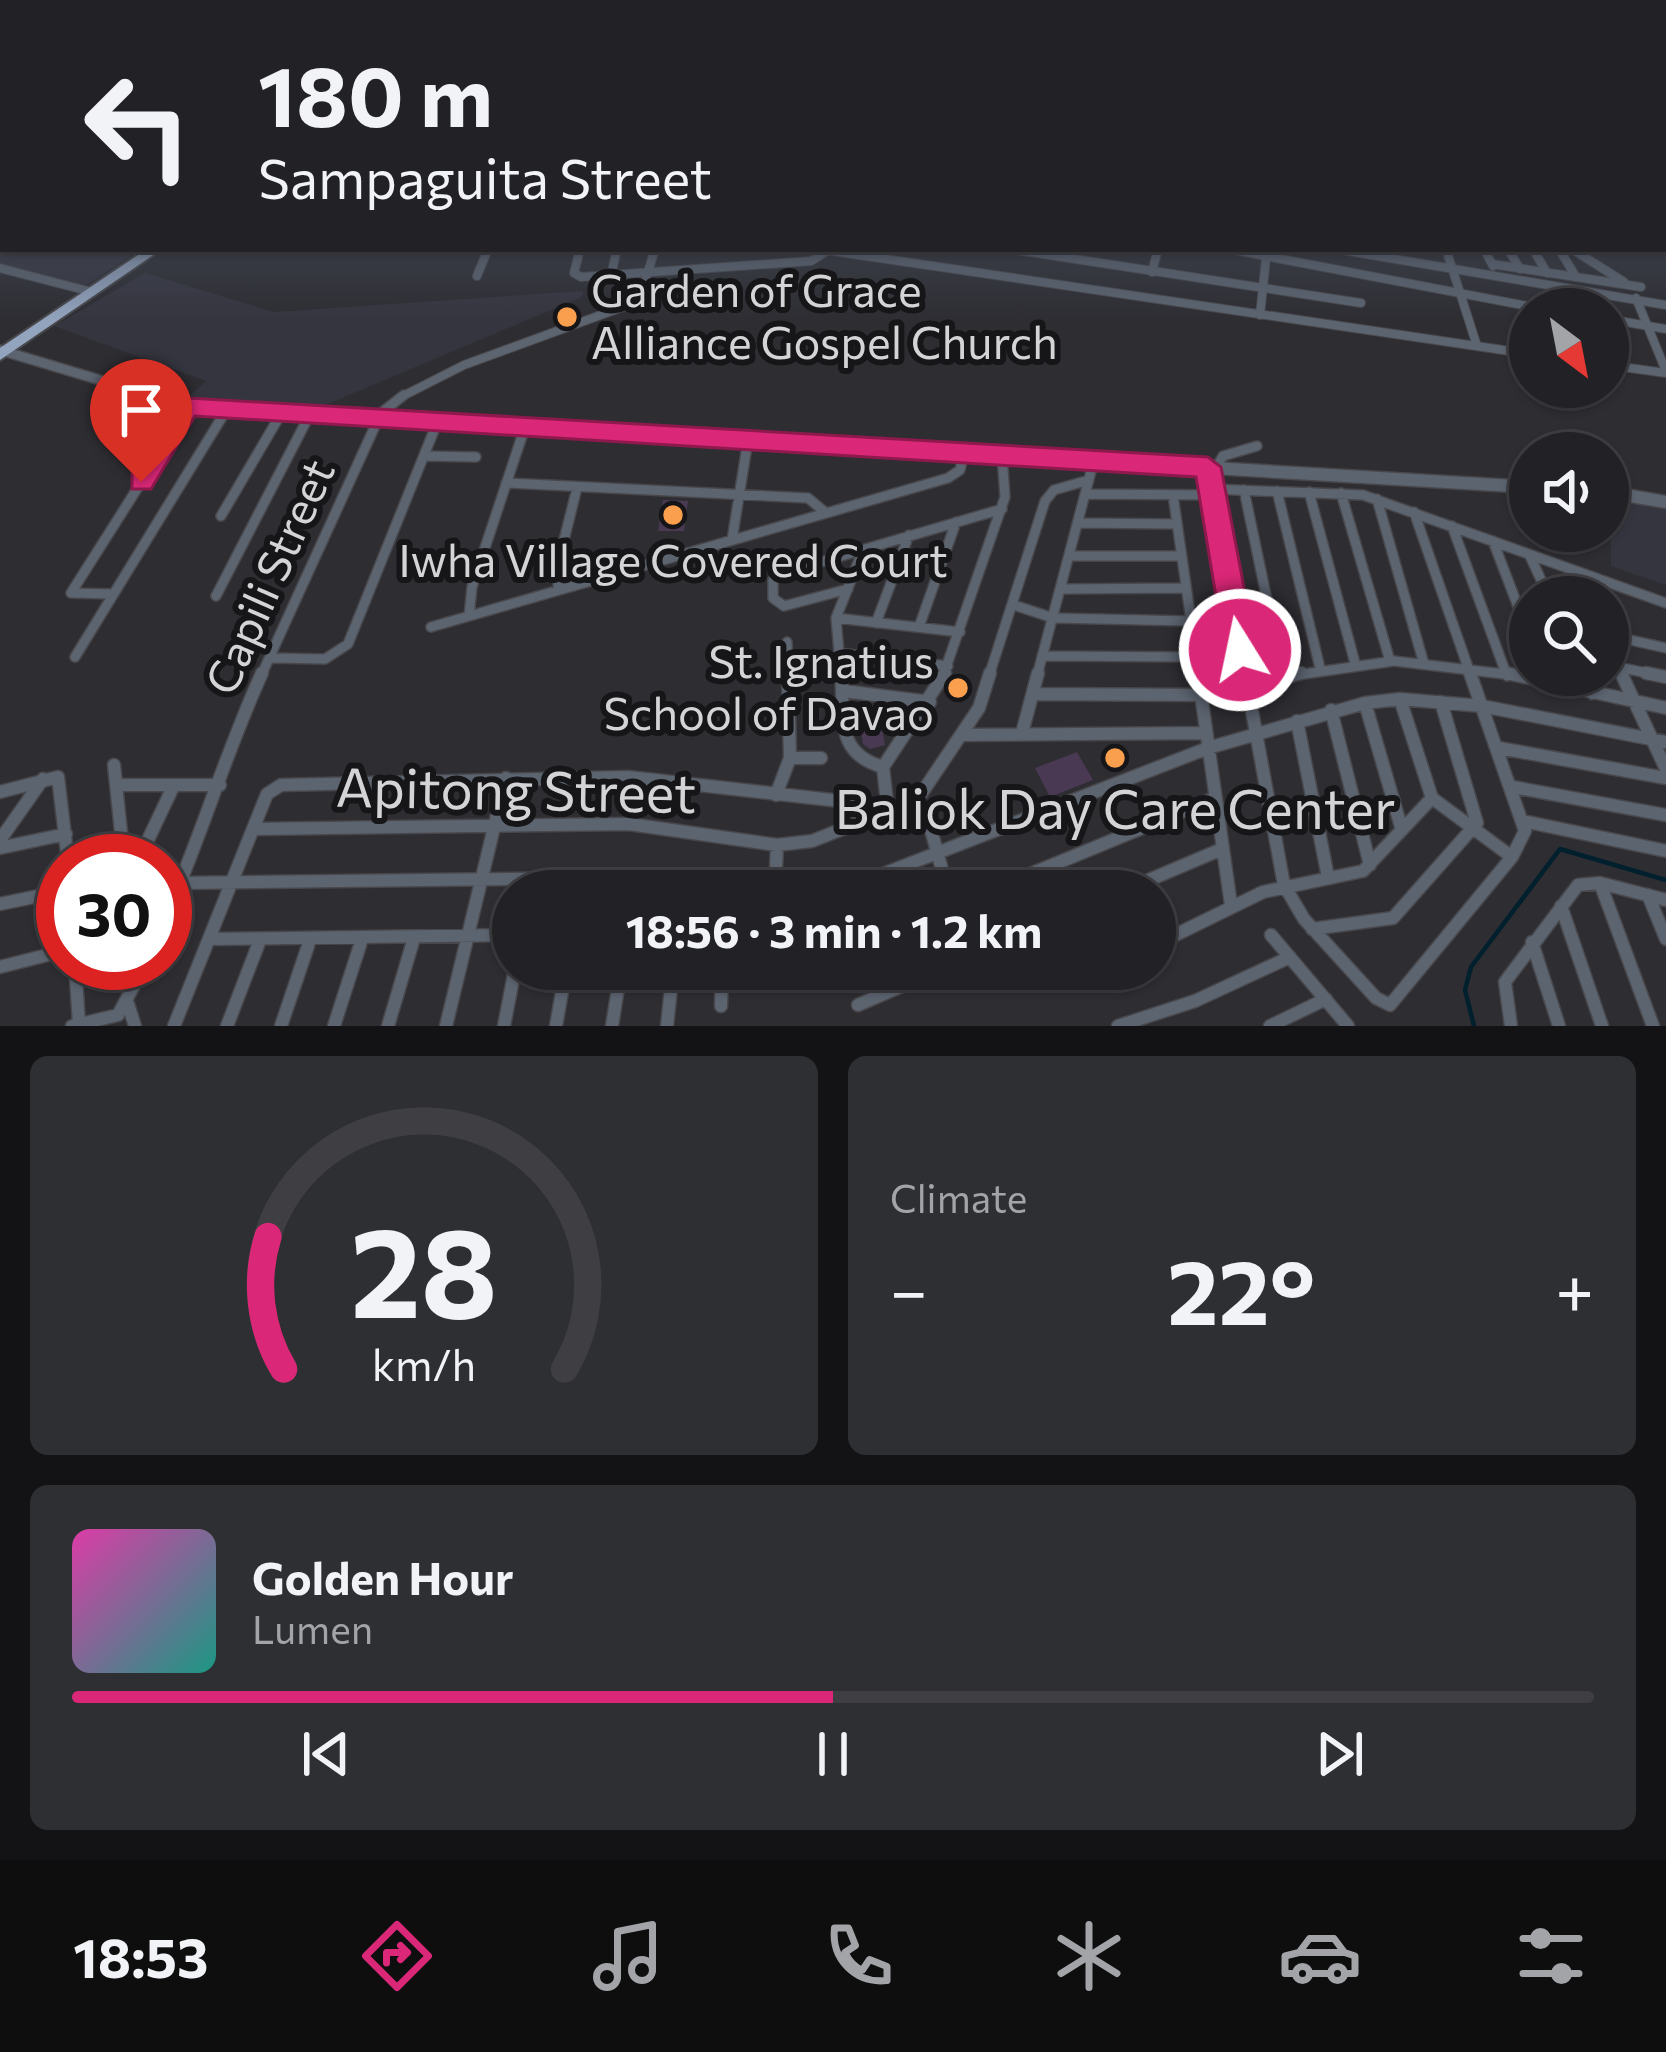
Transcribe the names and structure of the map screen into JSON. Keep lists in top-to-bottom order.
{
  "streets": {
    "street": ["Capili Street", "Apitong Street"]
  },
  "places": [
    "Garden of Grace Alliance Gospel Church",
    "Iwha Village Covered Court",
    "St. Ignatius School of Davao",
    "Baliok Day Care Center"
  ],
  "north": "bottom right",
  "page": {
    "turn": ["180 m", "Sampaguita Street"],
    "limit": "30",
    "trip": "18:56 · 3 min · 1.2 km",
    "tile": "Climate",
    "heat": ["−", "22°", "+"],
    "song": ["Golden Hour", "Lumen"],
    "tabs": "18:53",
    "gauge": ["28", "km/h"]
  }
}
